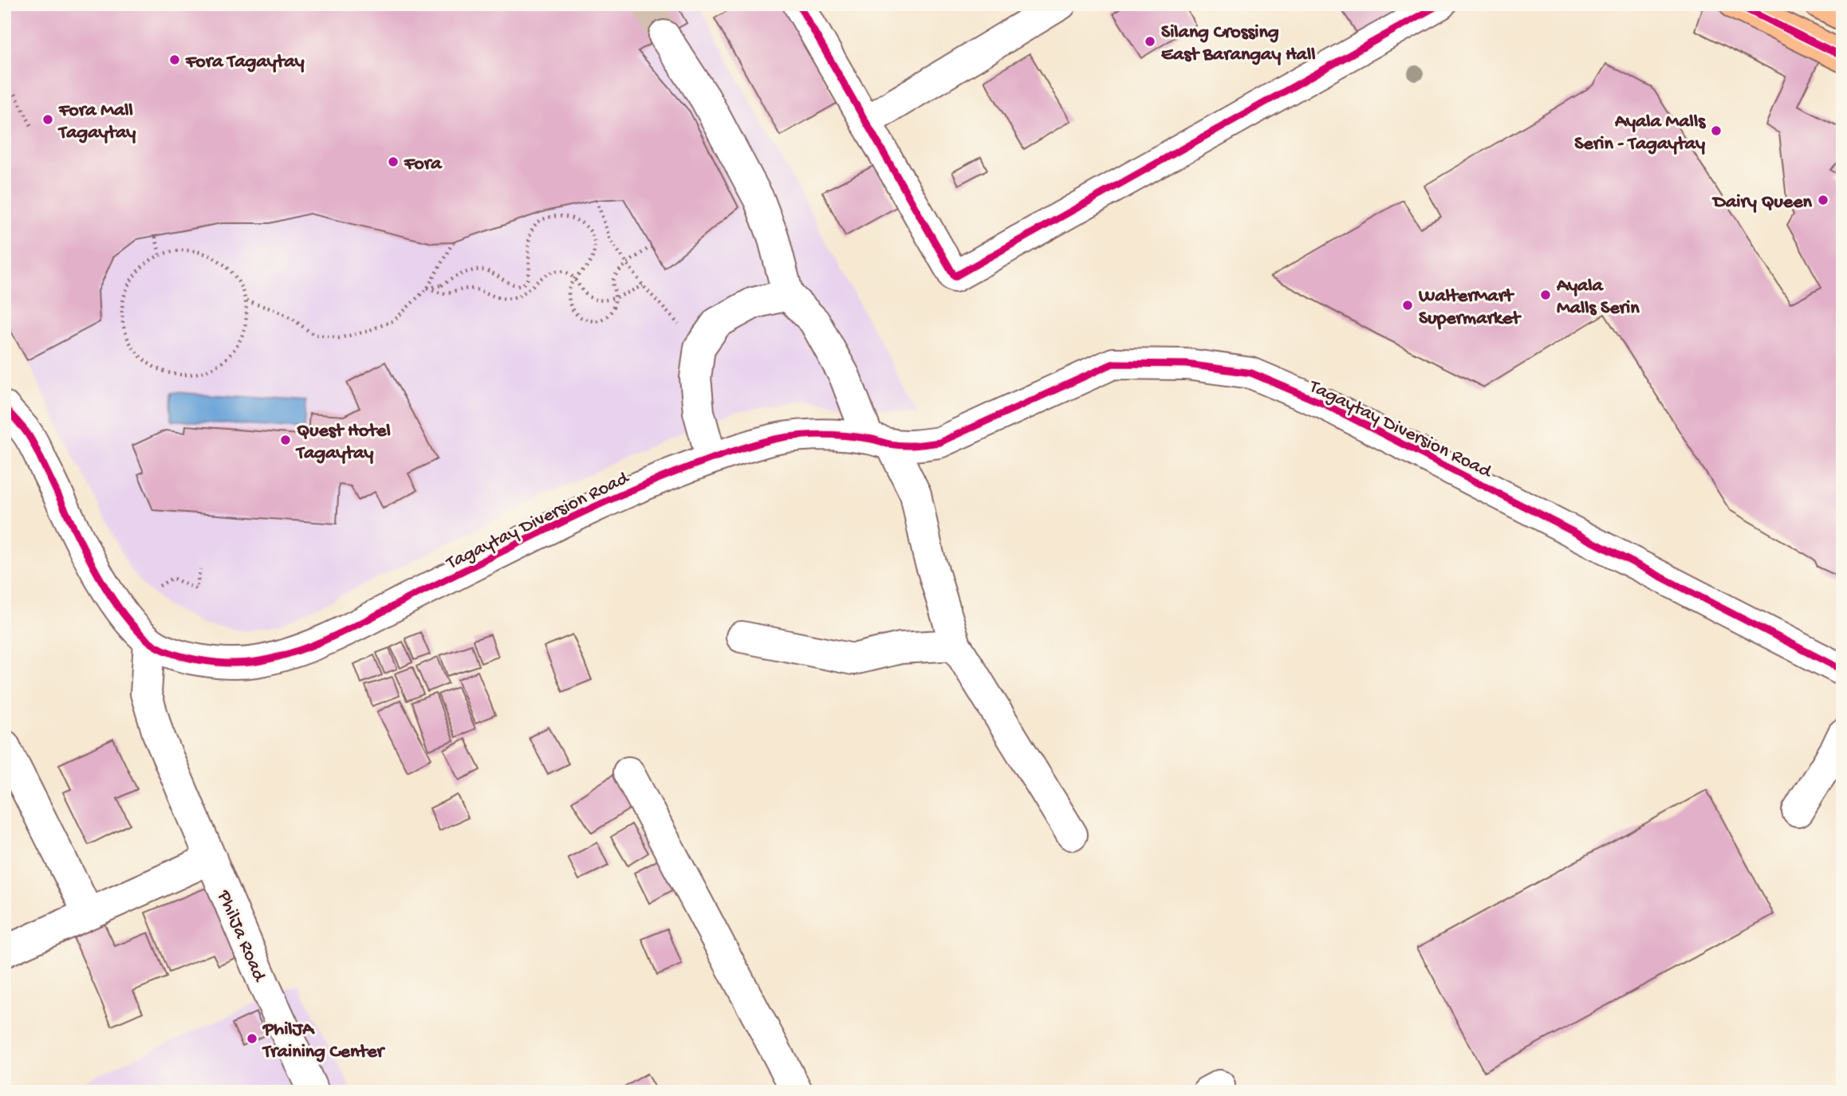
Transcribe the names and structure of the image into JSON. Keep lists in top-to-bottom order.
{
  "streets": {
    "street": ["Tagaytay Diversion Road", "PhilJa Road"]
  },
  "crossings": [
    ["Tagaytay Diversion Road", "PhilJa Road"]
  ],
  "places": [
    "Silang Crossing East Barangay Hall",
    "Fora Tagaytay",
    "Fora Mall Tagaytay",
    "Ayala Malls Serin - Tagaytay",
    "Fora",
    "Dairy Queen",
    "Ayala Malls Serin",
    "WalterMart Supermarket",
    "Quest Hotel Tagaytay",
    "PhilJA Training Center"
  ]
}
